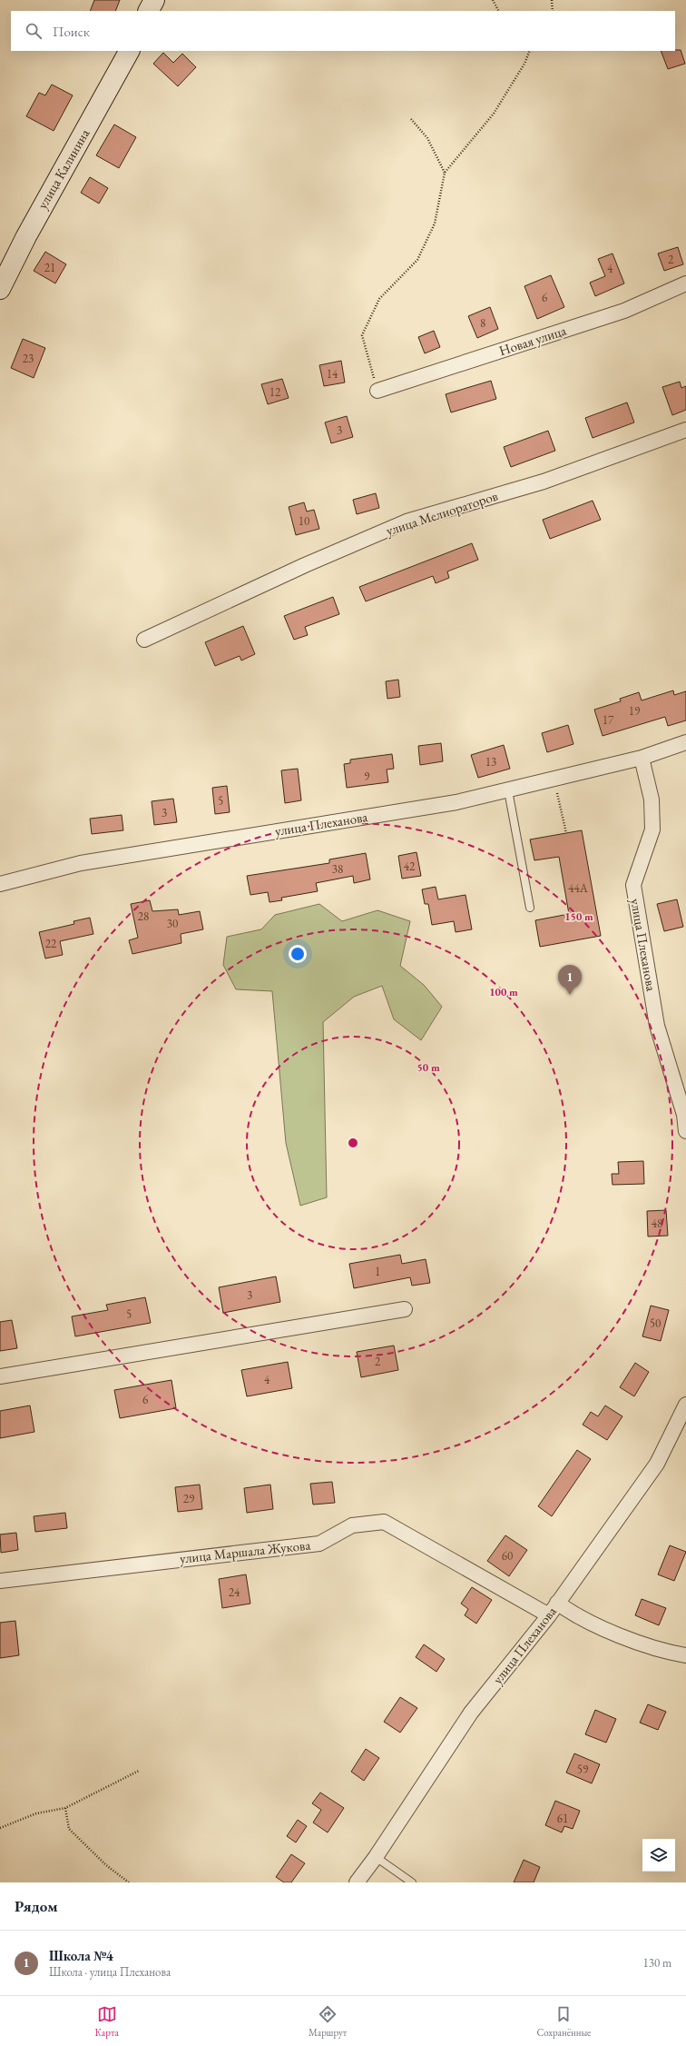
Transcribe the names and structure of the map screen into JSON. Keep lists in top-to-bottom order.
{
  "streets": {
    "main road": ["улица Калинина"],
    "street": [
      "Новая улица",
      "улица Мелиораторов",
      "улица Плеханова",
      "улица Маршала Жукова"
    ]
  },
  "crossings": [
    ["улица Плеханова", "улица Маршала Жукова"]
  ],
  "house_numbers": [
    "2",
    "21",
    "4",
    "6",
    "8",
    "23",
    "14",
    "12",
    "3",
    "10",
    "19",
    "17",
    "13",
    "9",
    "5",
    "3",
    "42",
    "38",
    "44А",
    "28",
    "30",
    "22",
    "48",
    "1",
    "3",
    "5",
    "50",
    "2",
    "4",
    "6",
    "29",
    "60",
    "24",
    "59",
    "61"
  ],
  "page": {
    "search": "Поиск",
    "pins": "1",
    "heading": "Рядом",
    "list": [
      {
        "mark": "1",
        "name": "Школа №4",
        "note": "Школа · улица Плеханова",
        "value": "130 m"
      }
    ],
    "nav": ["Карта", "Маршрут", "Сохранённые"]
  },
  "rings": ["150 m", "100 m", "50 m"]
}
